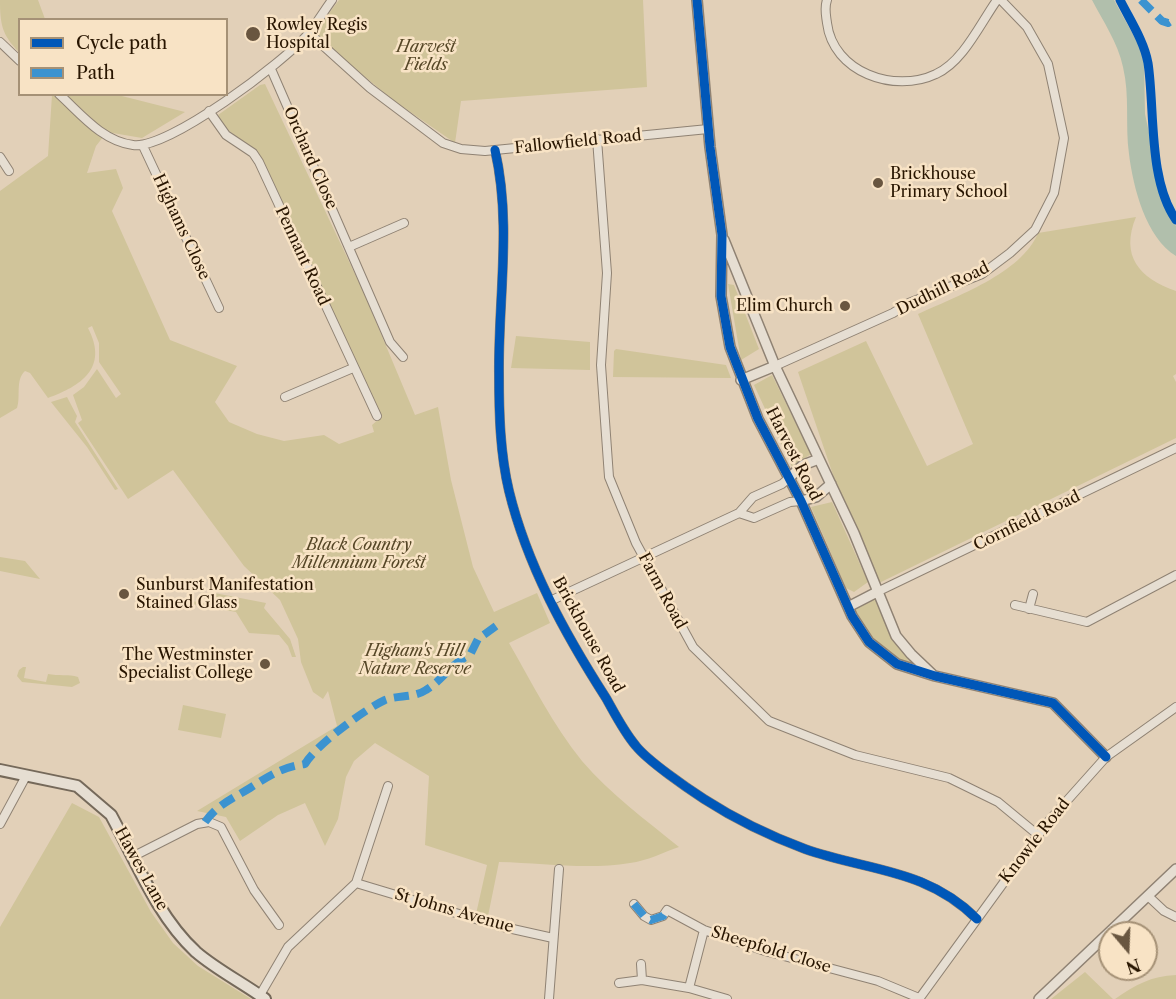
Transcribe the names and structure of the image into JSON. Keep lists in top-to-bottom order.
{
  "streets": {
    "main road": ["Hawes Lane"],
    "street": [
      "Fallowfield Road",
      "Orchard Close",
      "Highams Close",
      "Pennant Road",
      "Dudhill Road",
      "Harvest Road",
      "Cornfield Road",
      "Farm Road",
      "Brickhouse Road",
      "Knowle Road",
      "St Johns Avenue",
      "Sheepfold Close"
    ]
  },
  "crossings": [
    ["Fallowfield Road", "Harvest Road"],
    ["Fallowfield Road", "Farm Road"],
    ["Fallowfield Road", "Brickhouse Road"],
    ["Dudhill Road", "Harvest Road"],
    ["Harvest Road", "Cornfield Road"],
    ["Harvest Road", "Knowle Road"],
    ["Farm Road", "Knowle Road"],
    ["Brickhouse Road", "Knowle Road"],
    ["Knowle Road", "Sheepfold Close"]
  ],
  "parks": ["Harvest Fields", "Black Country Millennium Forest", "Higham's Hill Nature Reserve"],
  "places": [
    "Rowley Regis Hospital",
    "Brickhouse Primary School",
    "Elim Church",
    "Sunburst Manifestation Stained Glass",
    "The Westminster Specialist College"
  ],
  "legend": ["Cycle path", "Path"],
  "north": "bottom"
}
